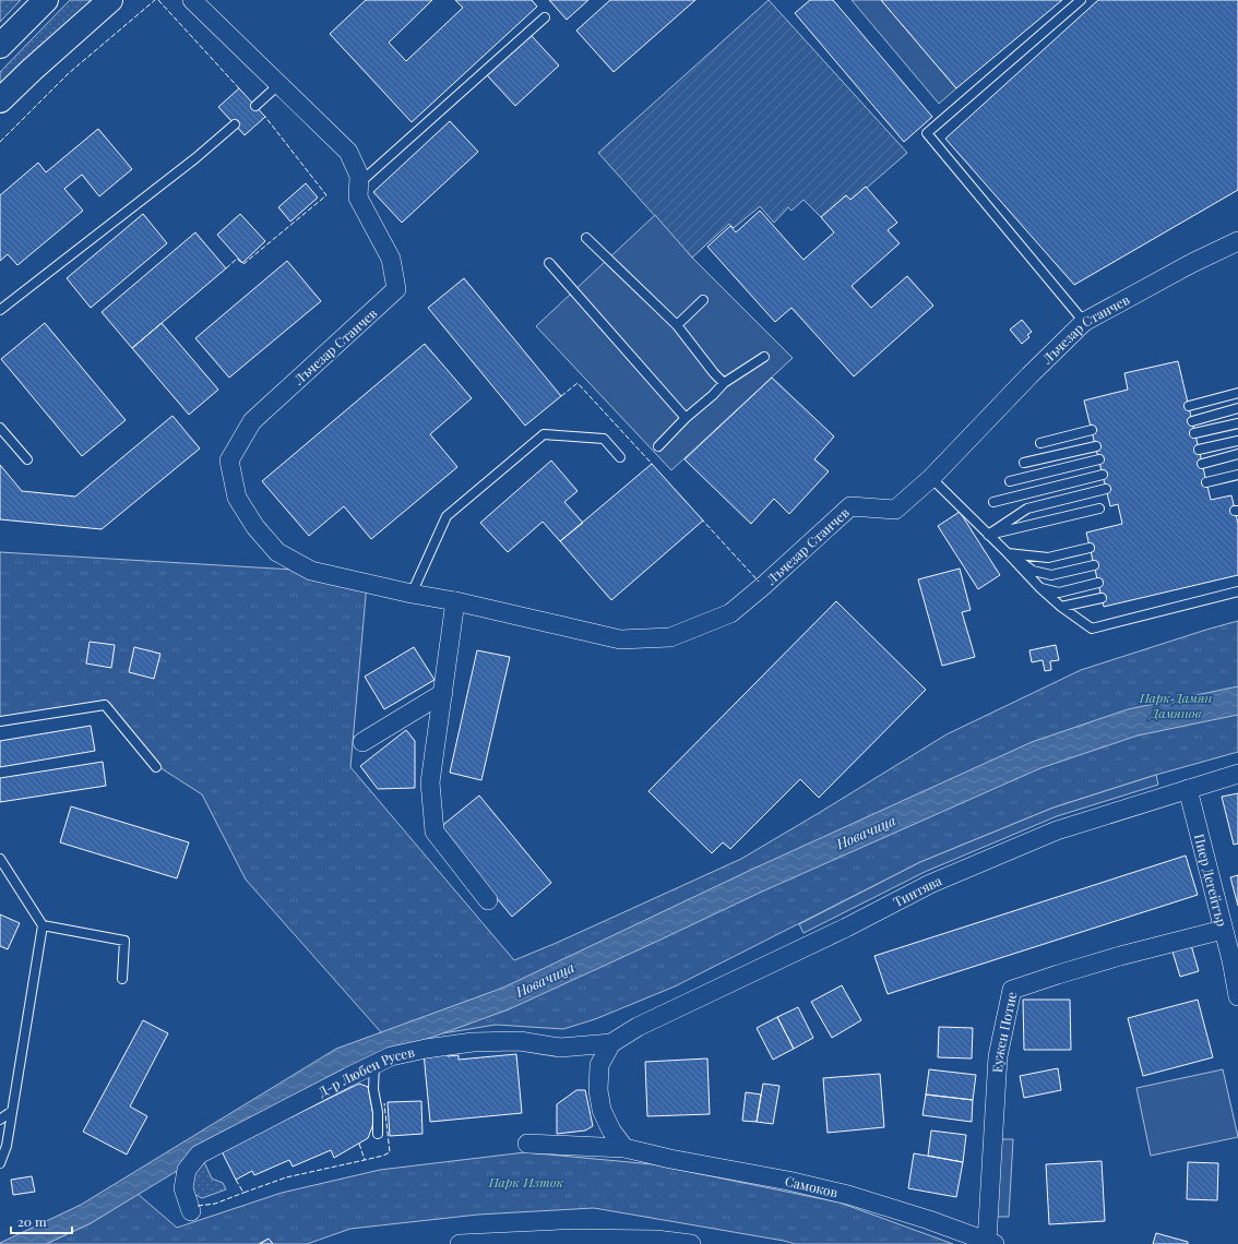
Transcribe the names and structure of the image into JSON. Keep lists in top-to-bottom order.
{
  "streets": {
    "street": [
      "Лъчезар Станчев",
      "Пиер Дегейтър",
      "Тинтява",
      "Еужен Потие",
      "Д-р Любен Русев",
      "Самоков"
    ]
  },
  "crossings": [
    ["Пиер Дегейтър", "Тинтява"],
    ["Пиер Дегейтър", "Еужен Потие"],
    ["Тинтява", "Д-р Любен Русев"],
    ["Еужен Потие", "Самоков"]
  ],
  "water": ["Новачица"],
  "parks": ["Парк Дамян Дамянов", "Парк Изток"],
  "scale_bar": "20 m"
}
